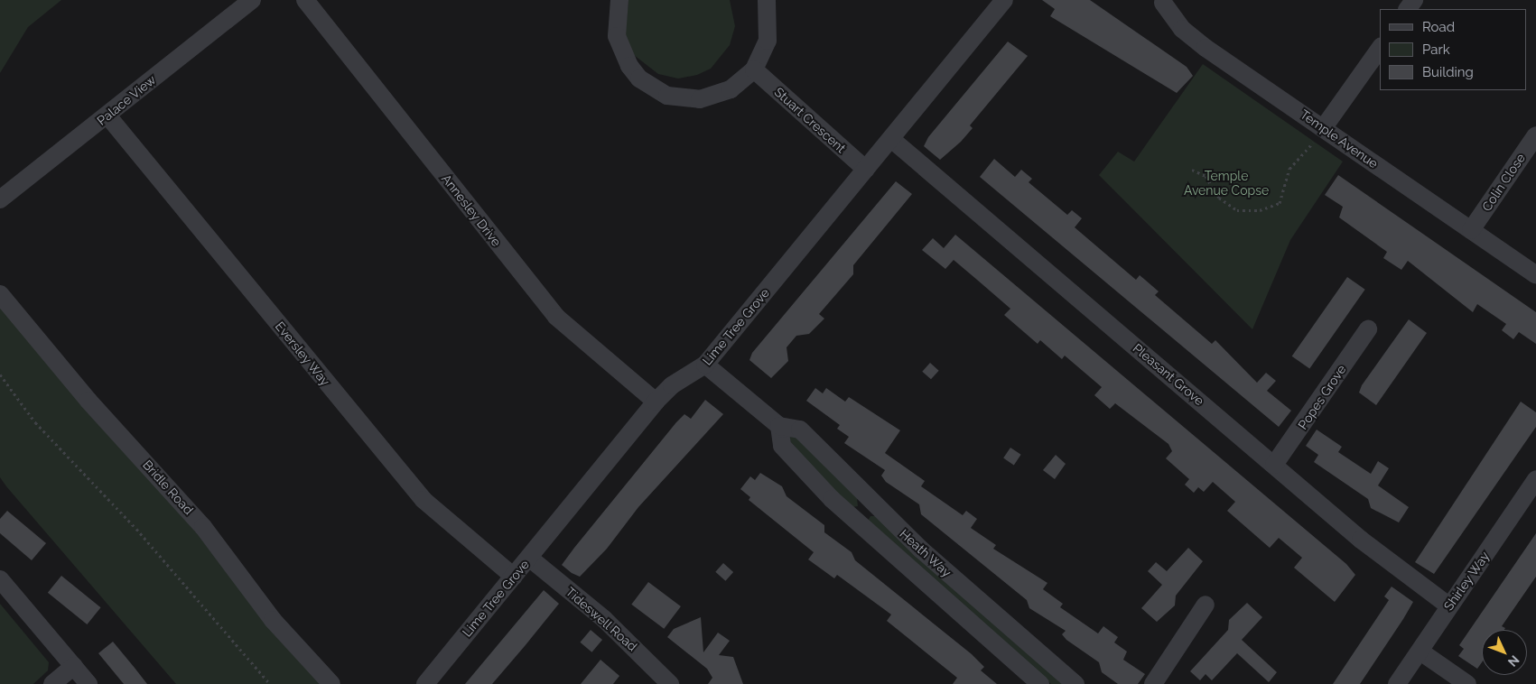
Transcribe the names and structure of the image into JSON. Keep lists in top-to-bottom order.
{
  "streets": {
    "street": [
      "Palace View",
      "Stuart Crescent",
      "Temple Avenue",
      "Colin Close",
      "Annesley Drive",
      "Lime Tree Grove",
      "Eversley Way",
      "Pleasant Grove",
      "Popes Grove",
      "Bridle Road",
      "Heath Way",
      "Shirley Way",
      "Tideswell Road"
    ]
  },
  "crossings": [
    ["Palace View", "Eversley Way"],
    ["Stuart Crescent", "Lime Tree Grove"],
    ["Temple Avenue", "Colin Close"],
    ["Annesley Drive", "Lime Tree Grove"],
    ["Lime Tree Grove", "Eversley Way"],
    ["Lime Tree Grove", "Pleasant Grove"],
    ["Lime Tree Grove", "Heath Way"],
    ["Lime Tree Grove", "Tideswell Road"],
    ["Pleasant Grove", "Popes Grove"],
    ["Pleasant Grove", "Shirley Way"]
  ],
  "parks": ["Temple Avenue Copse"],
  "legend": ["Road", "Park", "Building"],
  "north": "bottom right"
}
